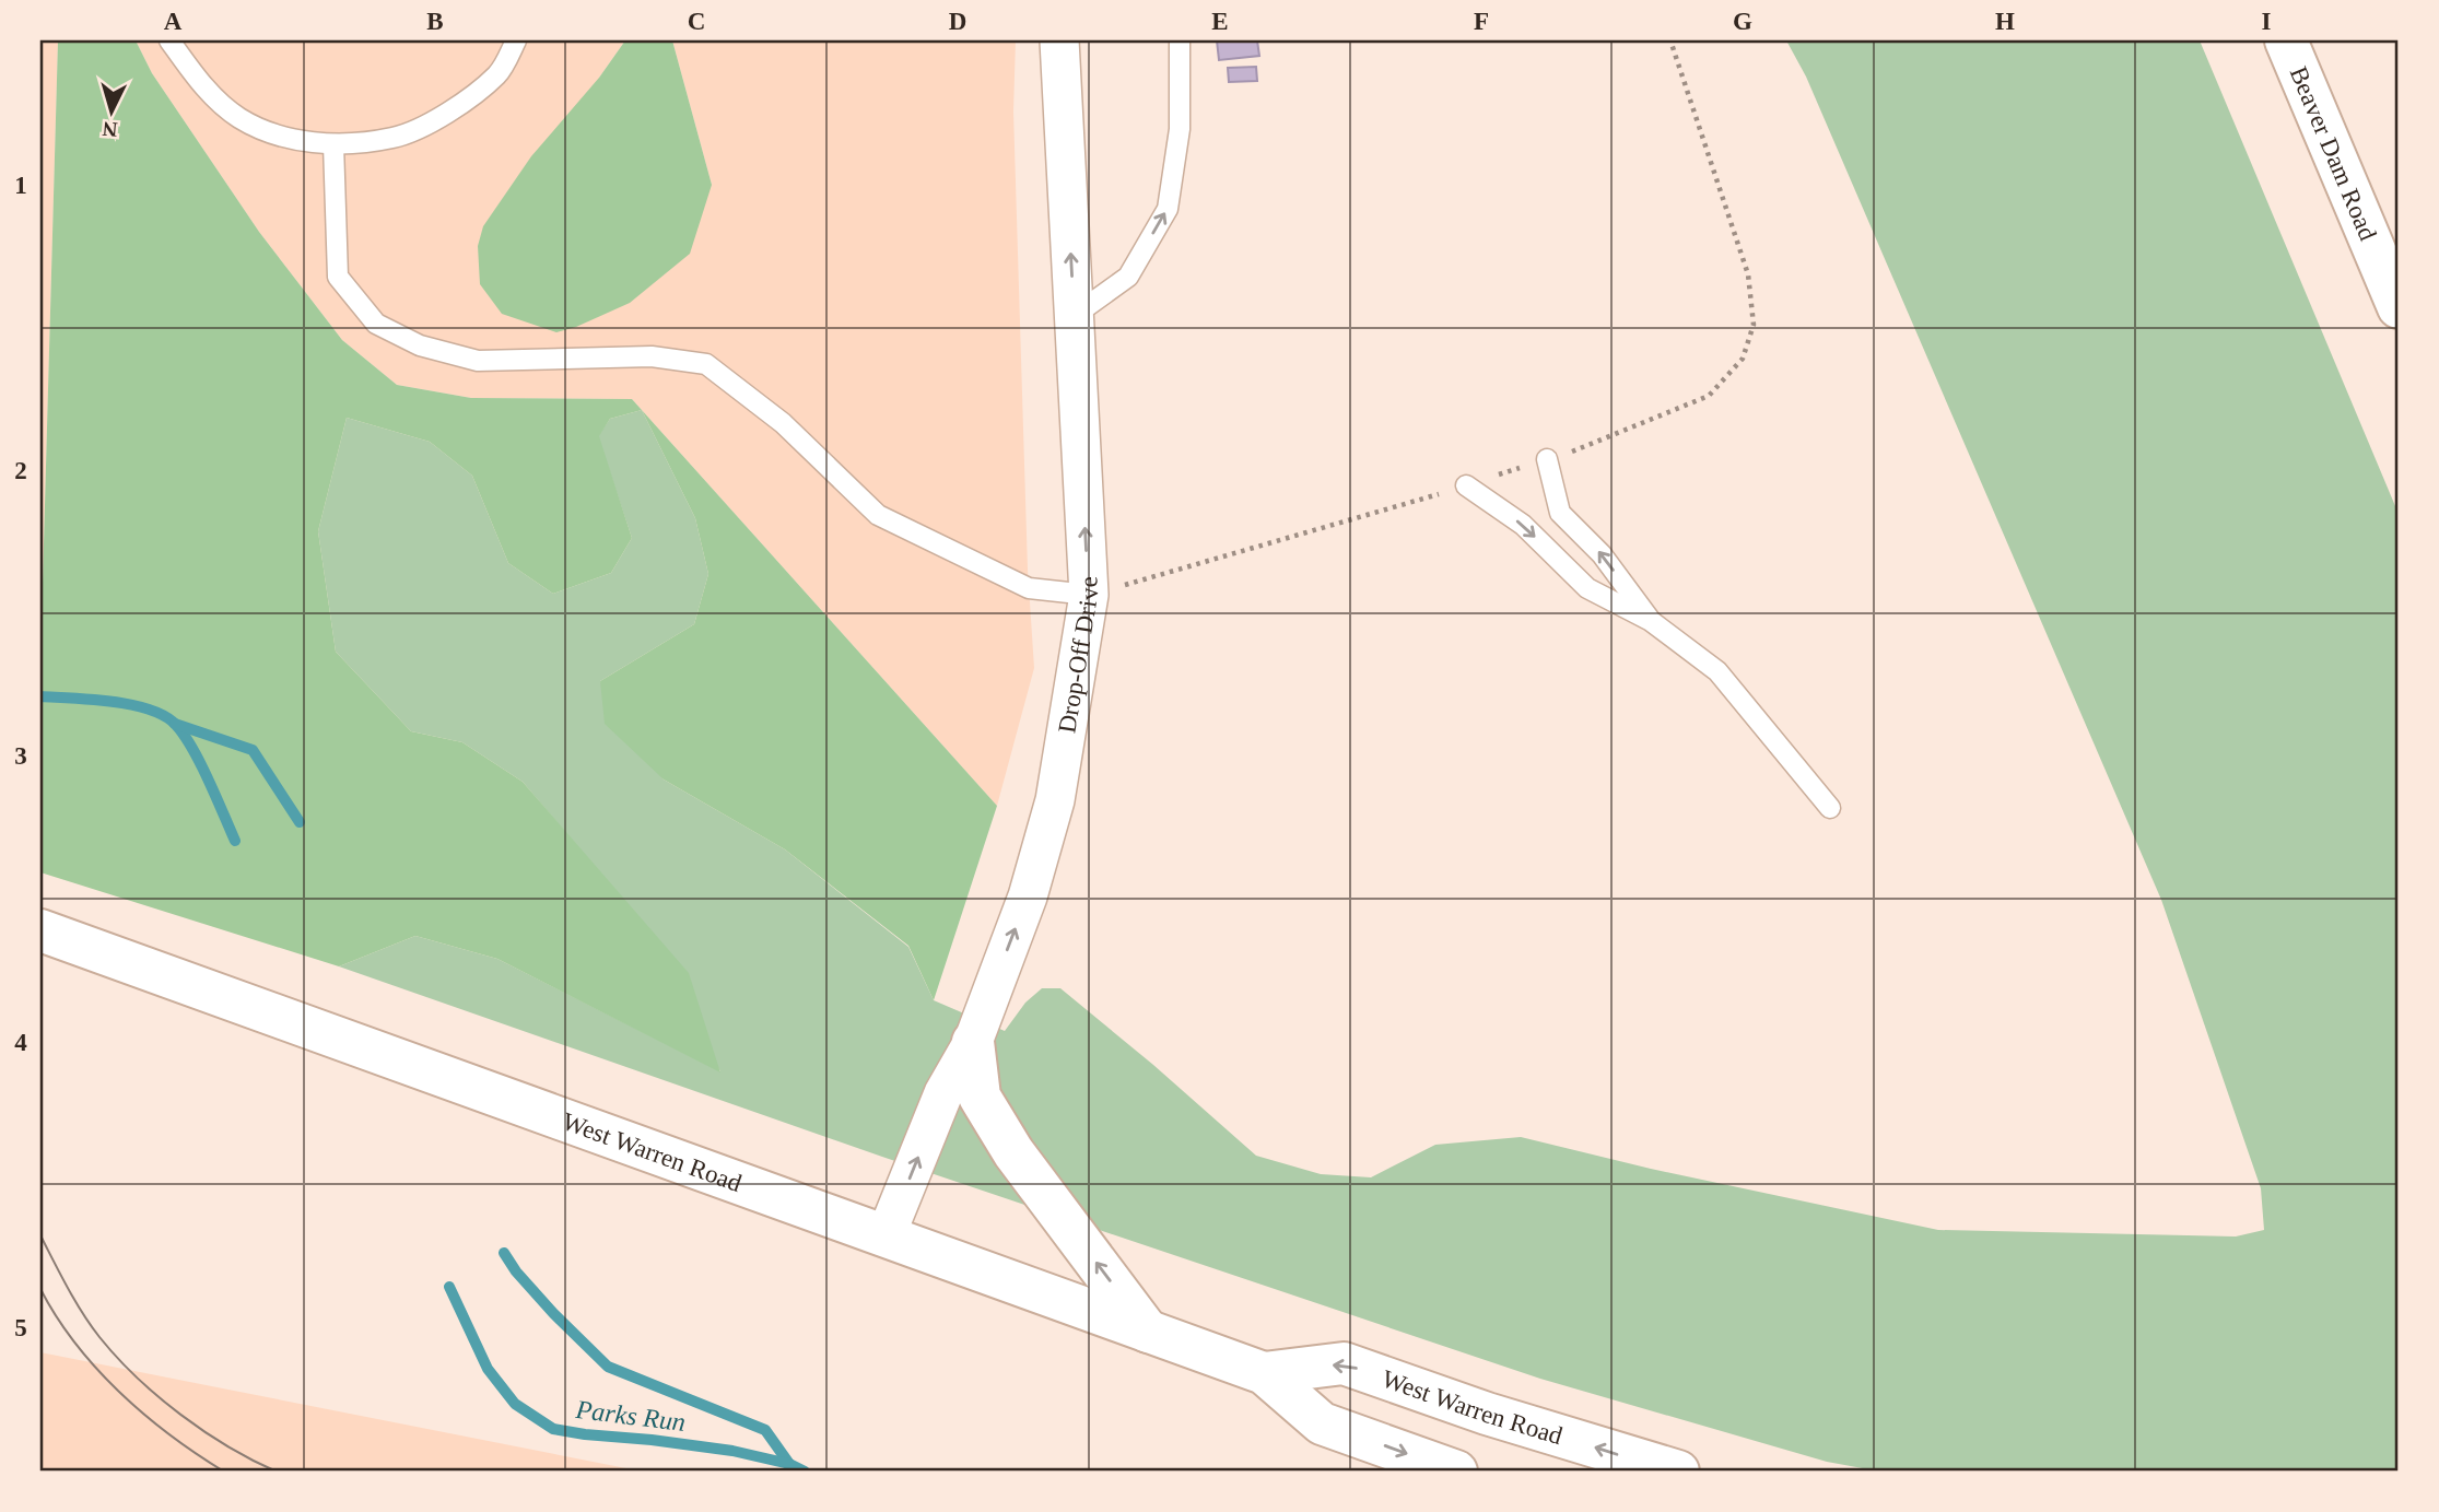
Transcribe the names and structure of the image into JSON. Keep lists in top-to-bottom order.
{
  "streets": {
    "main road": ["Beaver Dam Road", "West Warren Road"],
    "street": ["Drop-Off Drive"]
  },
  "crossings": [
    ["Drop-Off Drive", "West Warren Road"]
  ],
  "one_way": ["Drop-Off Drive"],
  "water": ["Parks Run"],
  "north": "bottom",
  "grid": {
    "columns": [
      "A",
      "B",
      "C",
      "D",
      "E",
      "F",
      "G",
      "H",
      "I"
    ],
    "rows": [
      "1",
      "2",
      "3",
      "4",
      "5"
    ]
  }
}
